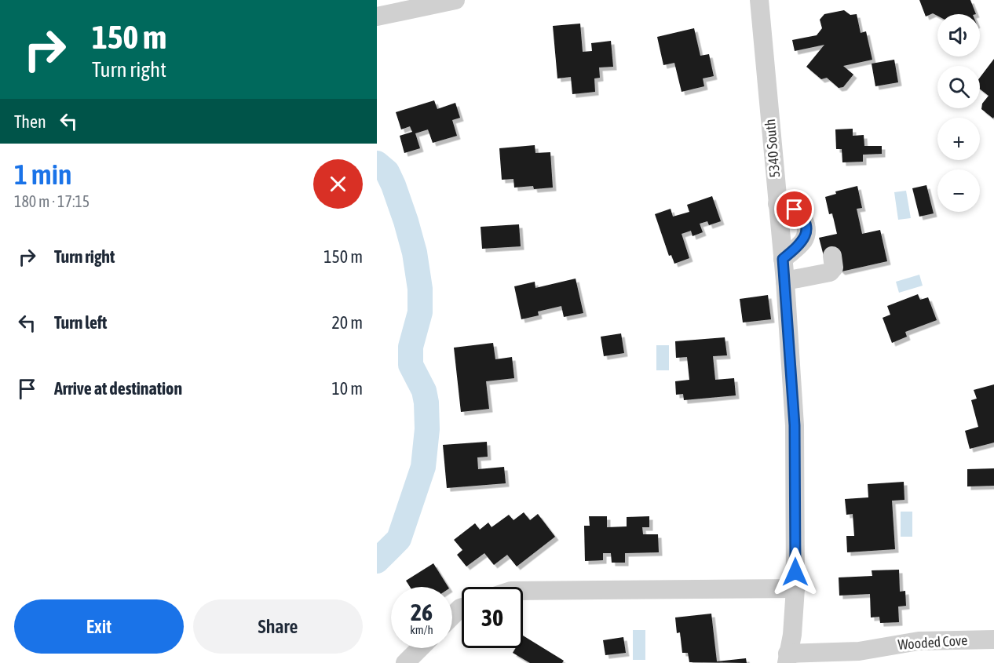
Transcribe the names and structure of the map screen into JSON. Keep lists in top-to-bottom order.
{
  "streets": {
    "street": ["5340 South", "Wooded Cove"]
  },
  "crossings": [
    ["5340 South", "Wooded Cove"]
  ],
  "page": {
    "turn": ["150 m", "Turn right"],
    "map_buttons": ["+", "−"],
    "then": "Then",
    "heading": ["1 min", "180 m · 17:15"],
    "list": [
      {
        "name": "Turn right",
        "value": "150 m"
      },
      {
        "name": "Turn left",
        "value": "20 m"
      },
      {
        "name": "Arrive at destination",
        "value": "10 m"
      }
    ],
    "speed": "26 km/h",
    "limit": "30",
    "buttons": ["Exit", "Share"]
  }
}
